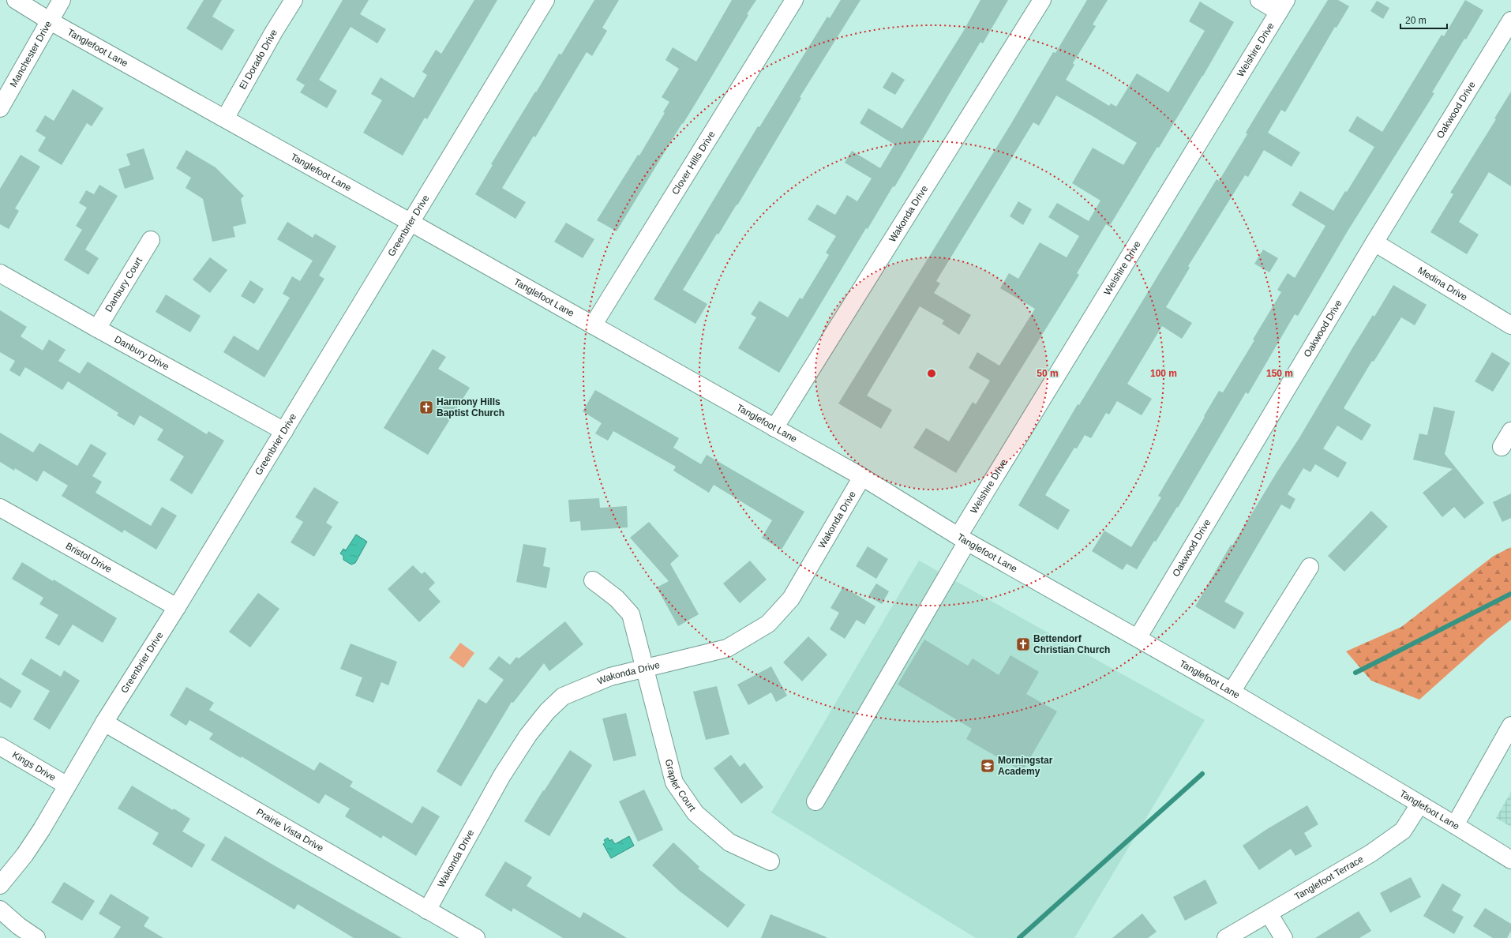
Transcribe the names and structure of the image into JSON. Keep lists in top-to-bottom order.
{
  "streets": {
    "street": [
      "Tanglefoot Lane",
      "Welshire Drive",
      "Manchester Drive",
      "El Dorado Drive",
      "Oakwood Drive",
      "Clover Hills Drive",
      "Wakonda Drive",
      "Greenbrier Drive",
      "Medina Drive",
      "Danbury Court",
      "Danbury Drive",
      "Bristol Drive",
      "Kings Drive",
      "Grapler Court",
      "Prairie Vista Drive",
      "Tanglefoot Terrace"
    ]
  },
  "crossings": [
    ["Tanglefoot Lane", "Welshire Drive"],
    ["Tanglefoot Lane", "Manchester Drive"],
    ["Tanglefoot Lane", "El Dorado Drive"],
    ["Tanglefoot Lane", "Oakwood Drive"],
    ["Tanglefoot Lane", "Clover Hills Drive"],
    ["Tanglefoot Lane", "Wakonda Drive"],
    ["Tanglefoot Lane", "Greenbrier Drive"],
    ["Tanglefoot Lane", "Tanglefoot Terrace"],
    ["Oakwood Drive", "Medina Drive"],
    ["Wakonda Drive", "Grapler Court"],
    ["Wakonda Drive", "Prairie Vista Drive"],
    ["Greenbrier Drive", "Danbury Drive"],
    ["Greenbrier Drive", "Bristol Drive"],
    ["Greenbrier Drive", "Kings Drive"],
    ["Greenbrier Drive", "Prairie Vista Drive"],
    ["Danbury Court", "Danbury Drive"]
  ],
  "places": {
    "church": ["Harmony Hills Baptist Church", "Bettendorf Christian Church"],
    "school or university": ["Morningstar Academy"]
  },
  "scale_bar": "20 m",
  "rings": ["50 m", "100 m", "150 m"]
}
